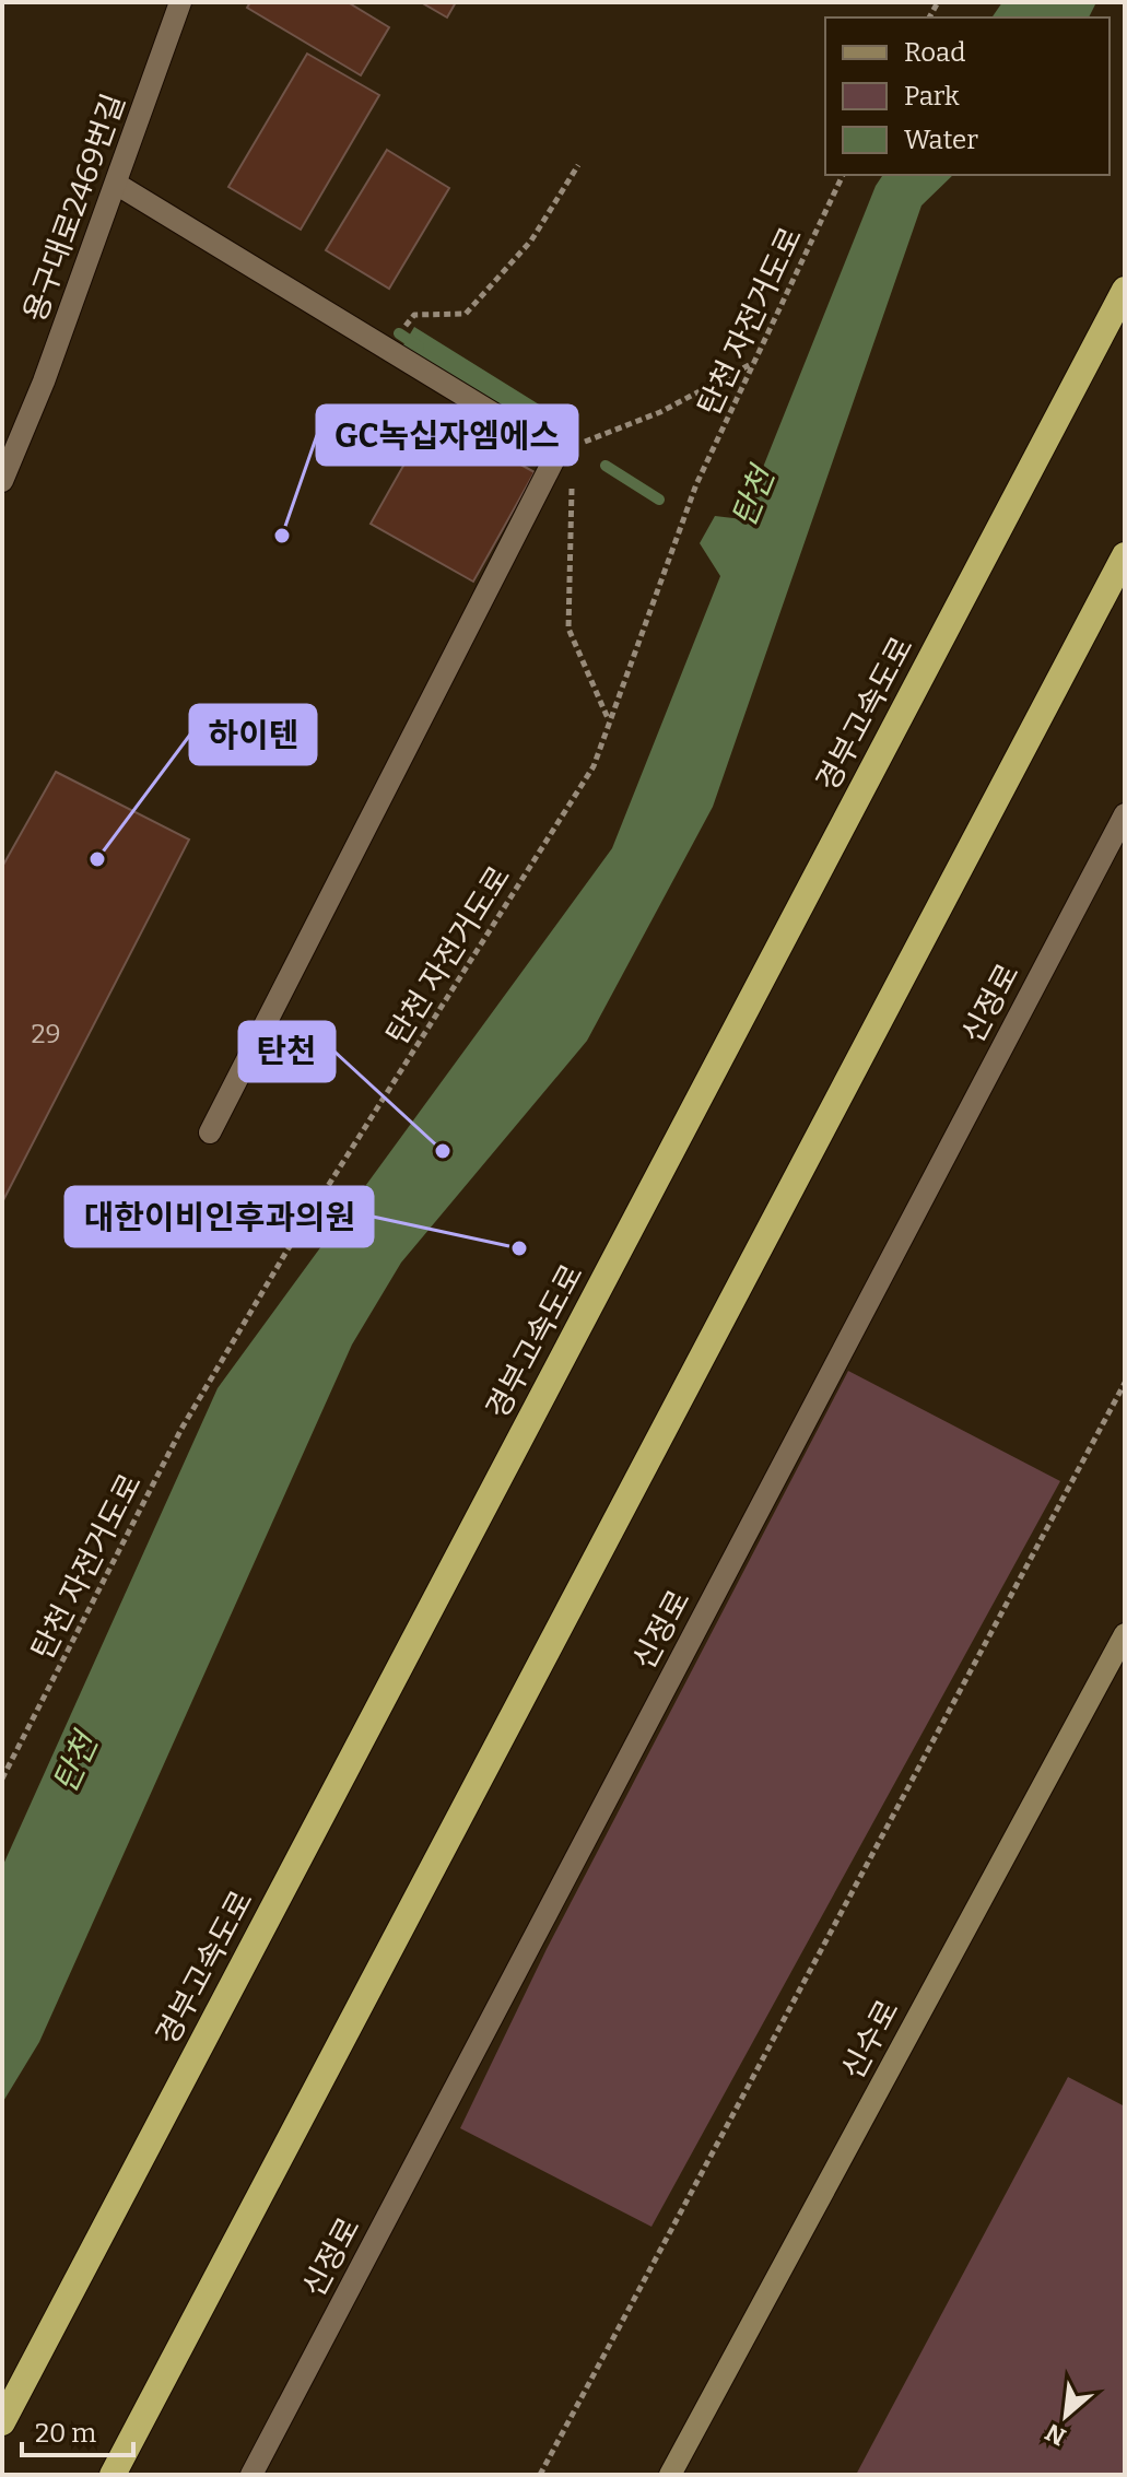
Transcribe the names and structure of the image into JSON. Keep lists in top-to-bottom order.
{
  "streets": {
    "highway": ["경부고속도로"],
    "main road": ["신수로"],
    "street": ["용구대로2469번길", "신정로"],
    "path": ["탄천 자전거도로"]
  },
  "water": ["탄천"],
  "places": [
    "GC녹십자엠에스",
    "하이텐",
    "탄천",
    "대한이비인후과의원"
  ],
  "house_numbers": ["29"],
  "legend": ["Road", "Park", "Water"],
  "scale_bar": "20 m",
  "north": "bottom left"
}
